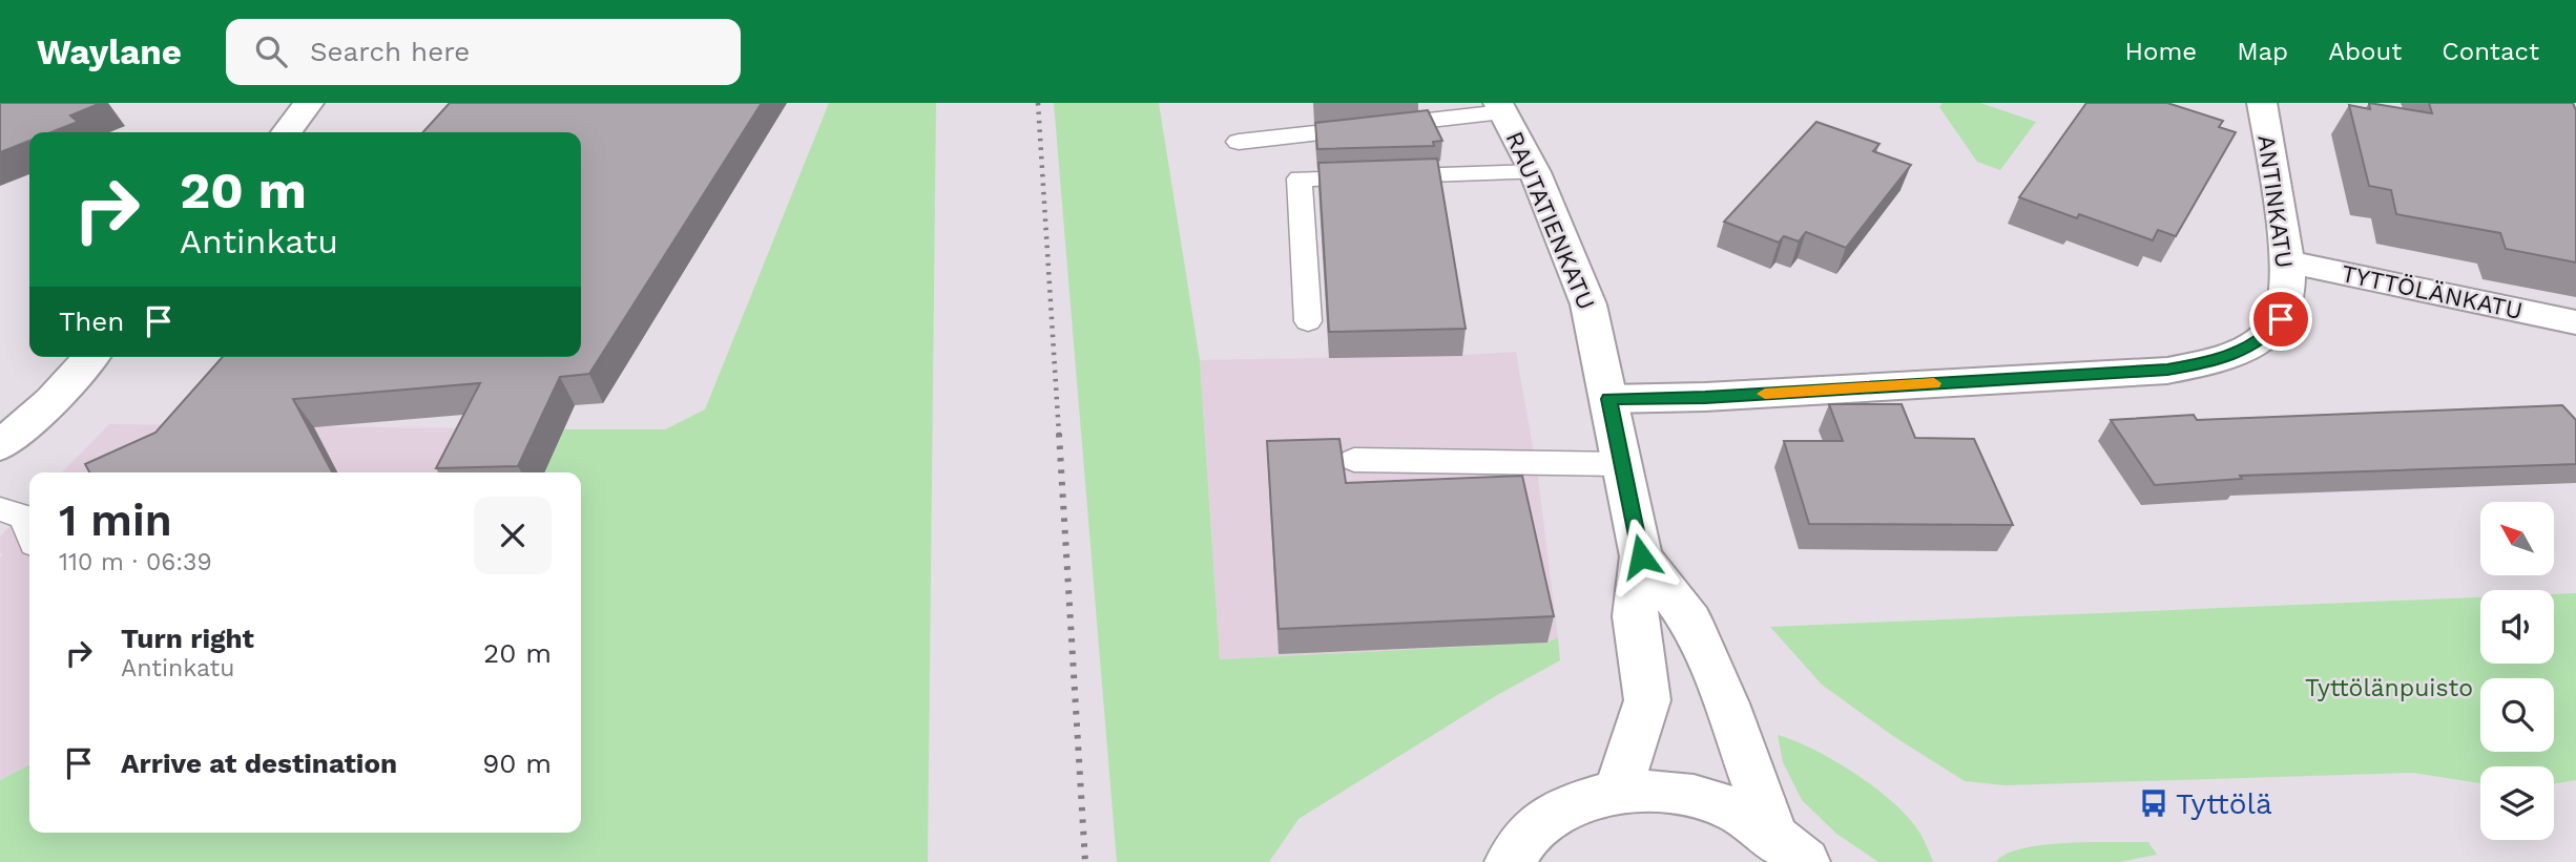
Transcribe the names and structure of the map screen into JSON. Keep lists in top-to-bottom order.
{
  "streets": {
    "street": ["ANTINKATU", "RAUTATIENKATU", "TYTTÖLÄNKATU"]
  },
  "crossings": [
    ["ANTINKATU", "RAUTATIENKATU"],
    ["ANTINKATU", "TYTTÖLÄNKATU"]
  ],
  "parks": ["Tyttölänpuisto"],
  "places": {
    "bus stop": ["Tyttölä"]
  },
  "north": "top left",
  "page": {
    "header": "Waylane",
    "search": "Search here",
    "nav": [
      "Home",
      "Map",
      "About",
      "Contact"
    ],
    "turn": ["20 m", "Antinkatu"],
    "then": "Then",
    "heading": ["1 min", "110 m · 06:39"],
    "list": [
      {
        "name": "Turn right",
        "note": "Antinkatu",
        "value": "20 m"
      },
      {
        "name": "Arrive at destination",
        "value": "90 m"
      }
    ]
  }
}
